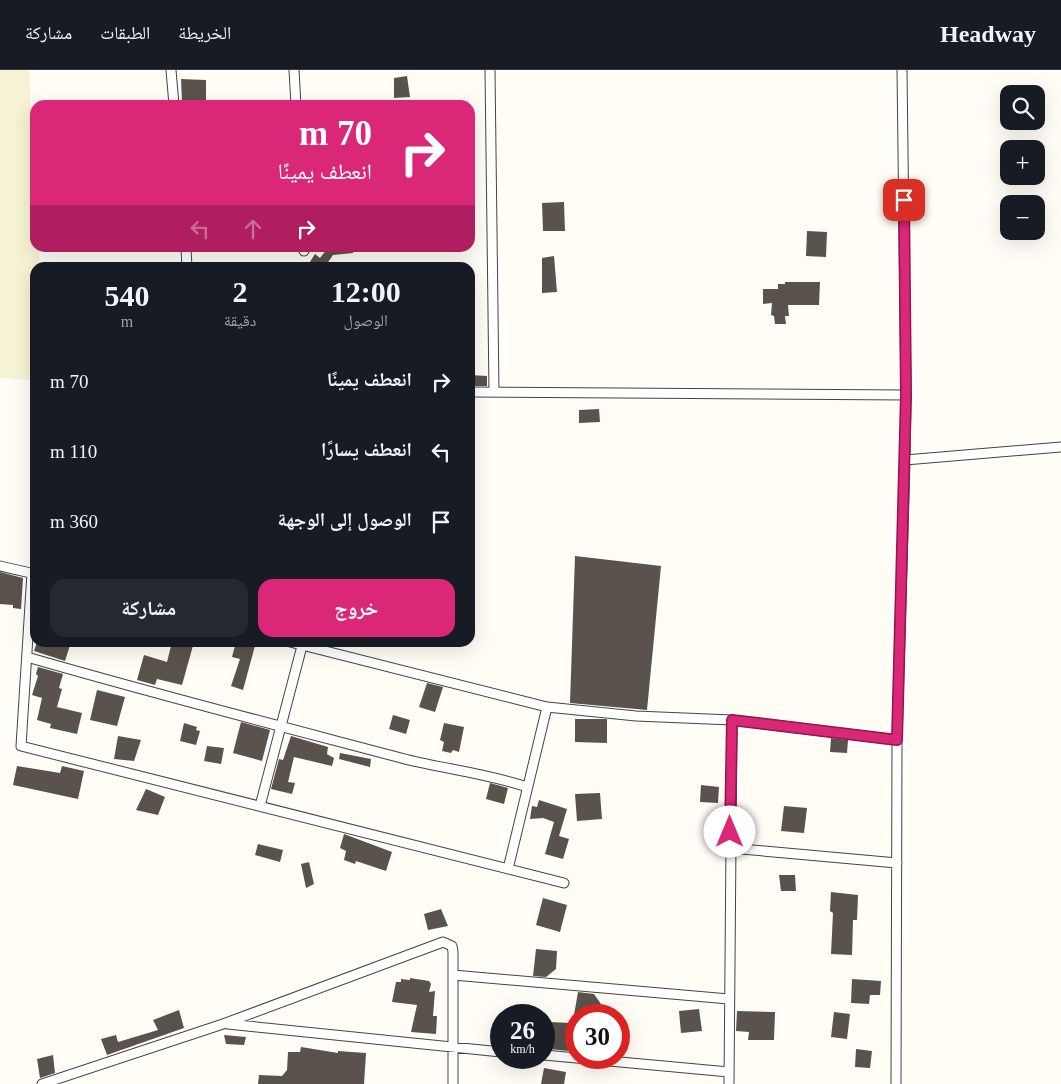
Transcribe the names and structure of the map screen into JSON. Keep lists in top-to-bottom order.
{
  "page": {
    "header": "Headway",
    "nav": ["الخريطة", "الطبقات", "مشاركة"],
    "map_buttons": ["+", "−"],
    "turn": ["70 m", "انعطف يمينًا"],
    "eta": [
      "12:00",
      "الوصول",
      "2",
      "دقيقة",
      "540",
      "m"
    ],
    "list": [
      {
        "name": "انعطف يمينًا",
        "value": "70 m"
      },
      {
        "name": "انعطف يسارًا",
        "value": "110 m"
      },
      {
        "name": "الوصول إلى الوجهة",
        "value": "360 m"
      }
    ],
    "buttons": ["خروج", "مشاركة"],
    "speed": "26 km/h",
    "limit": "30"
  }
}
